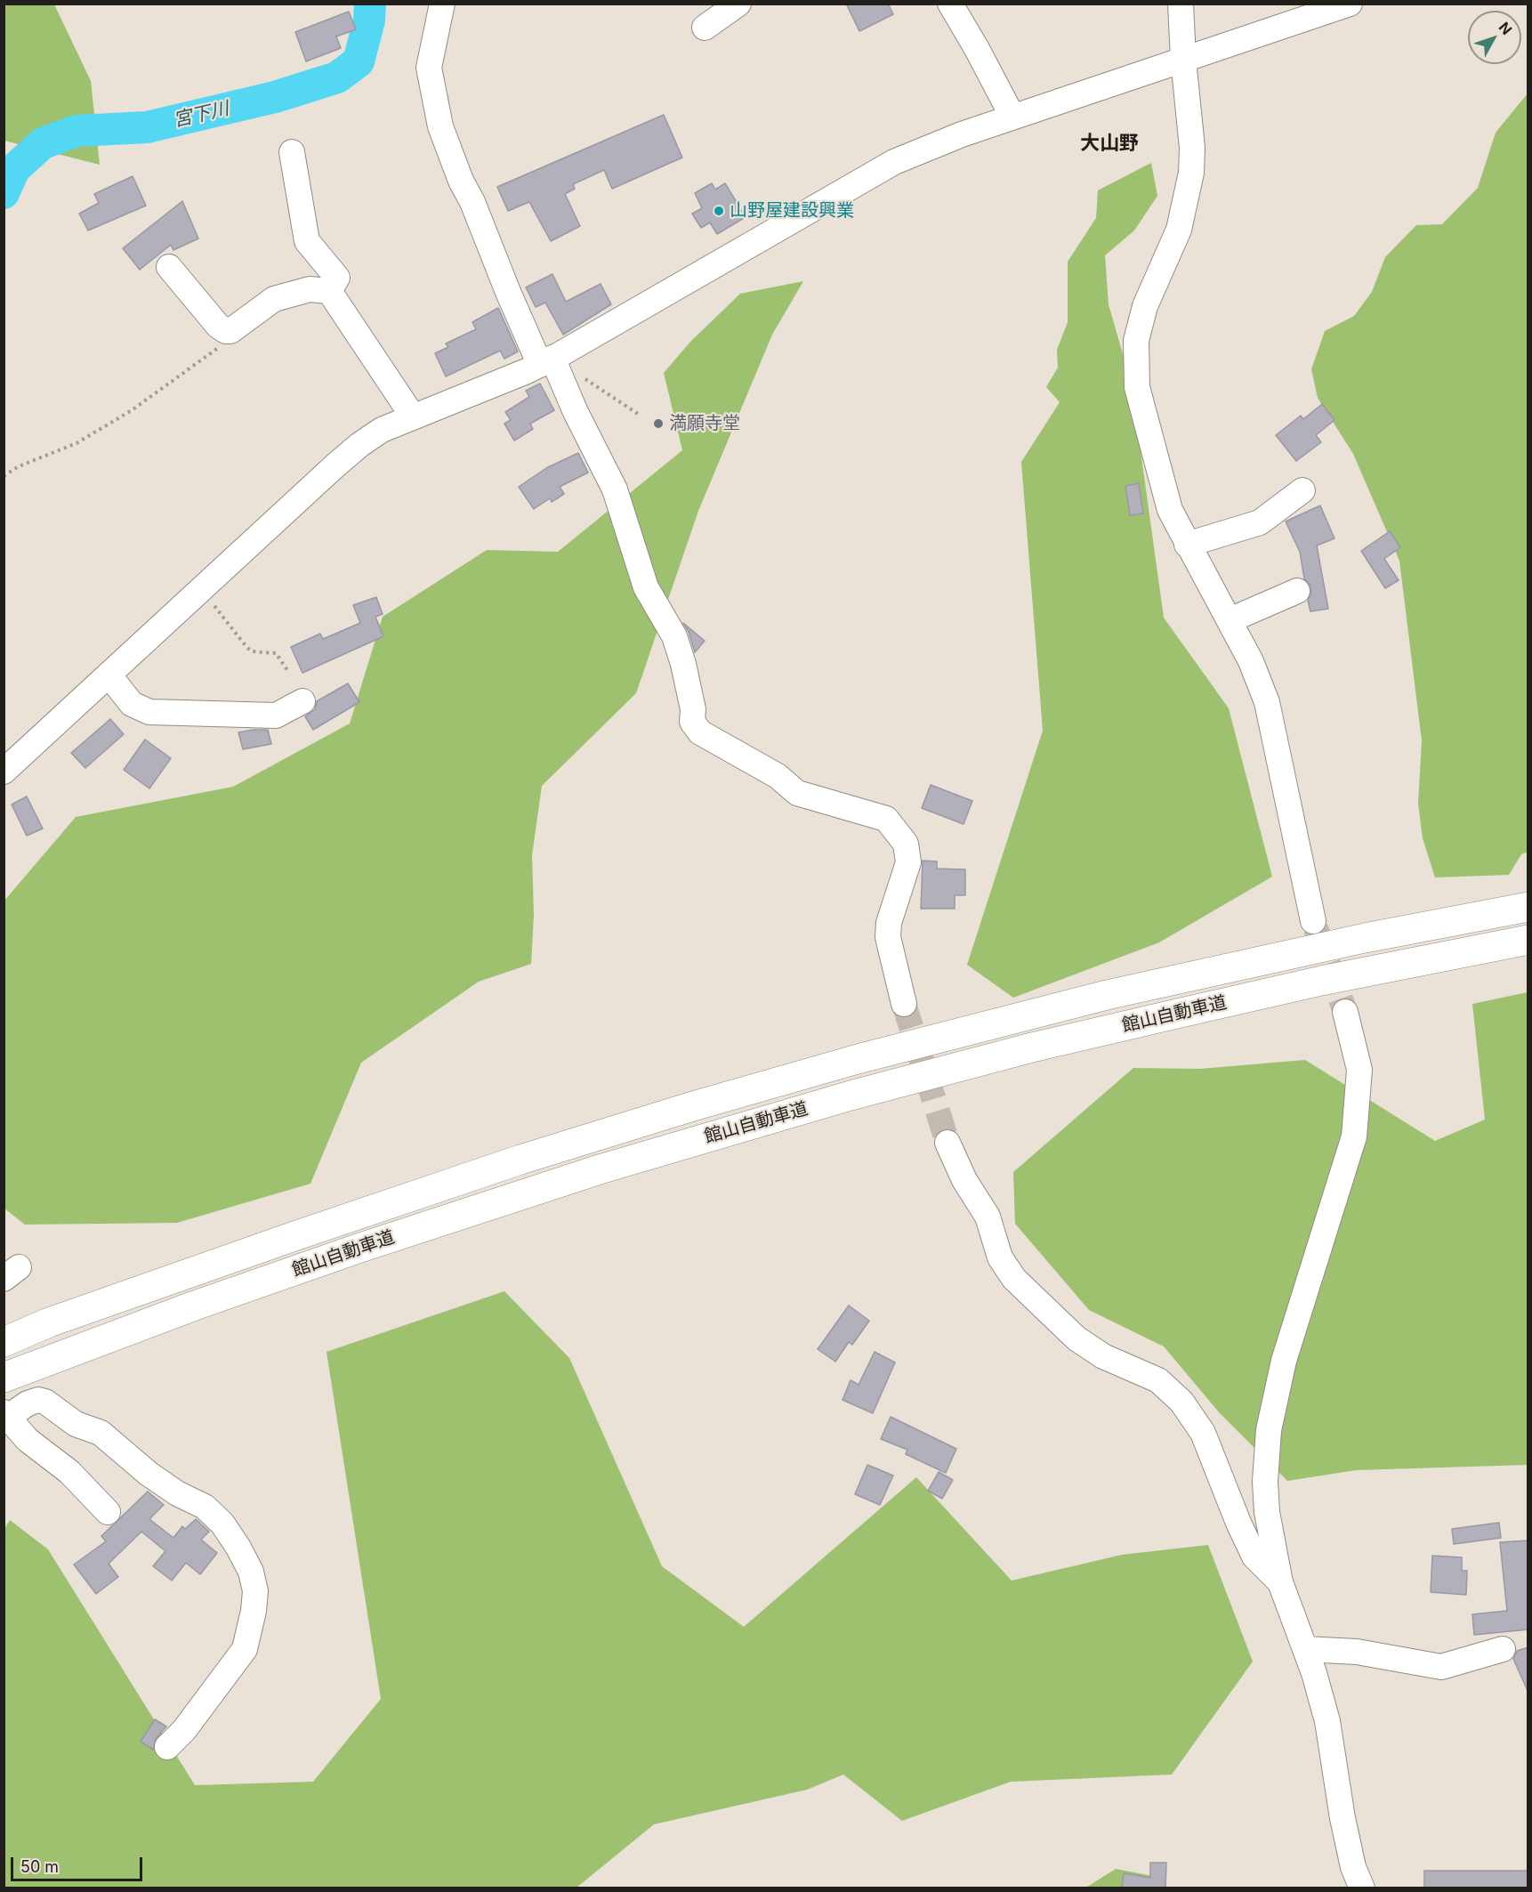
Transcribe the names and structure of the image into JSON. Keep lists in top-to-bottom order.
{
  "streets": {
    "highway": ["館山自動車道"]
  },
  "districts": ["大山野"],
  "water": ["宮下川"],
  "places": ["山野屋建設興業", "満願寺堂"],
  "scale_bar": "50 m",
  "north": "top right"
}
